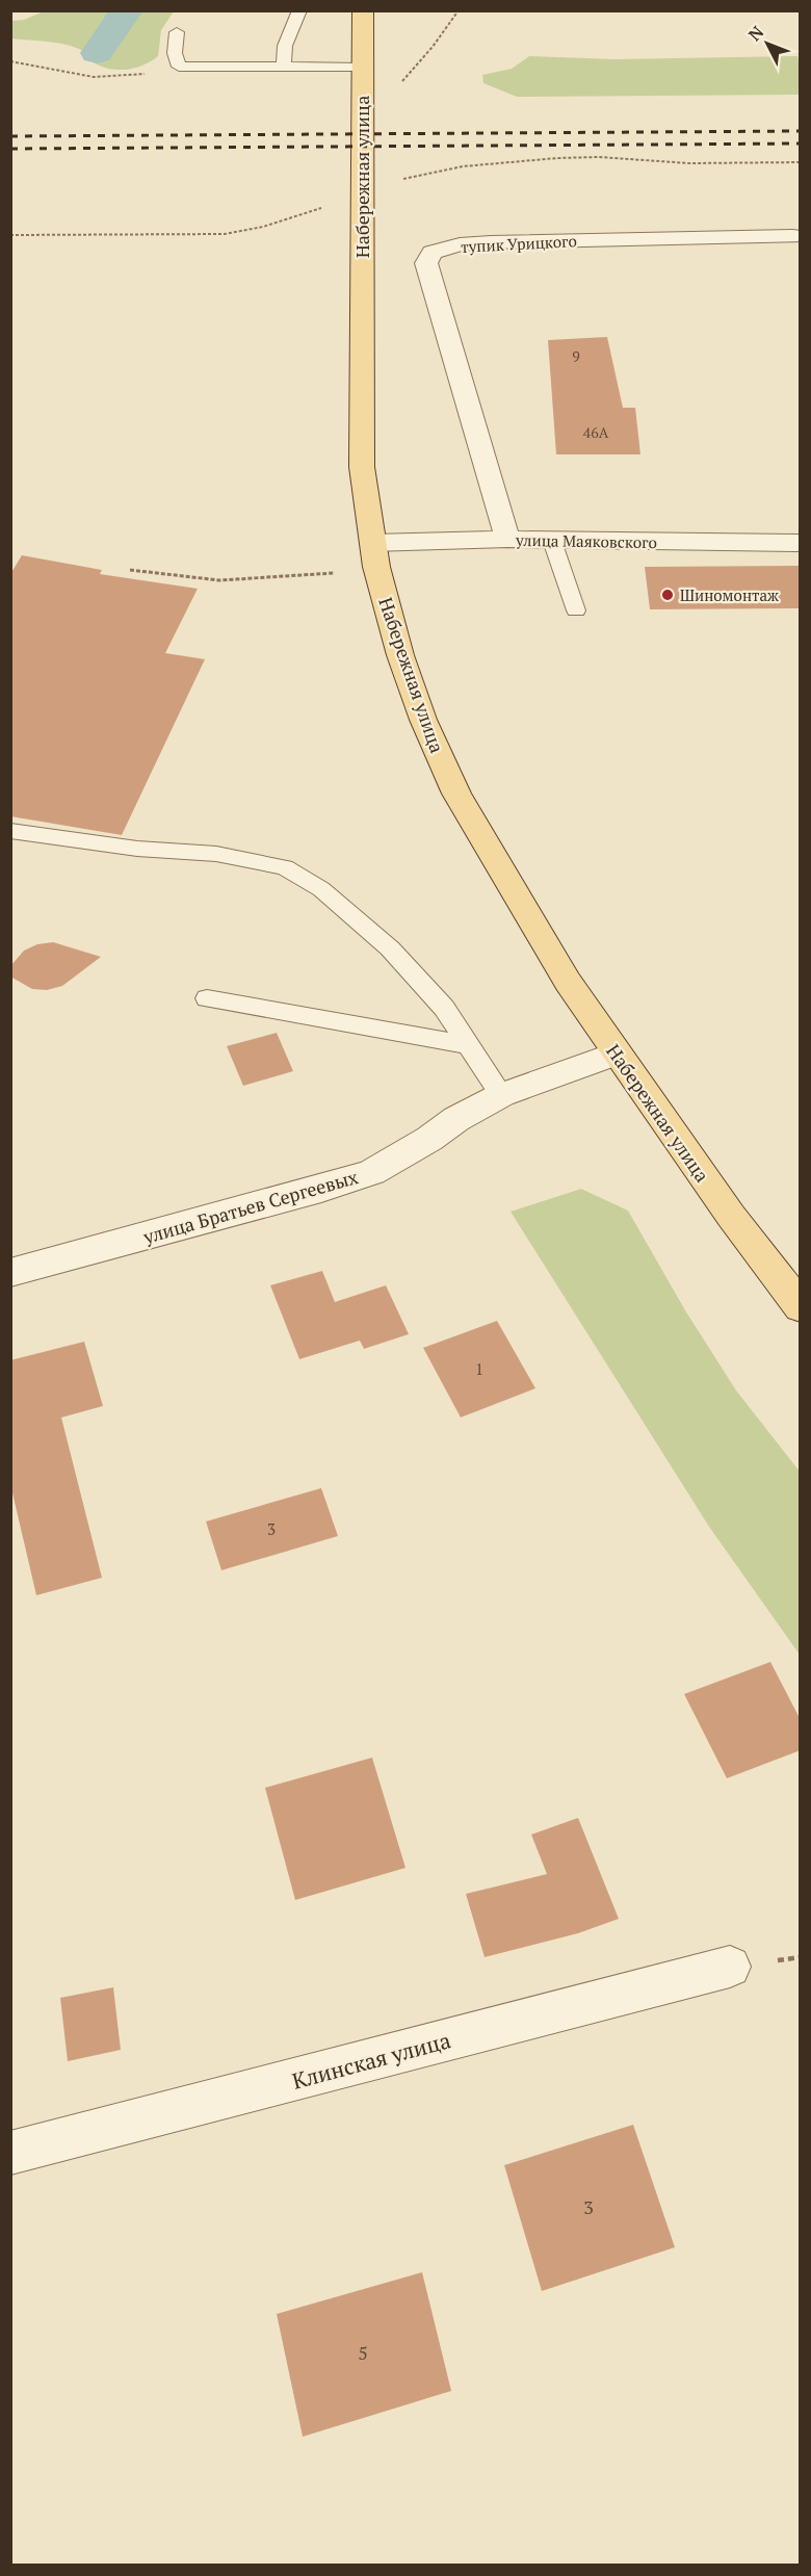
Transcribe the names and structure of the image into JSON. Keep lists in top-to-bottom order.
{
  "streets": {
    "main road": ["Набережная улица"],
    "street": [
      "тупик Урицкого",
      "улица Маяковского",
      "улица Братьев Сергеевых",
      "Клинская улица"
    ]
  },
  "crossings": [
    ["Набережная улица", "улица Маяковского"],
    ["Набережная улица", "улица Братьев Сергеевых"],
    ["тупик Урицкого", "улица Маяковского"]
  ],
  "places": ["Шиномонтаж"],
  "house_numbers": [
    "9",
    "46А",
    "1",
    "3",
    "3",
    "5"
  ],
  "north": "top left"
}
